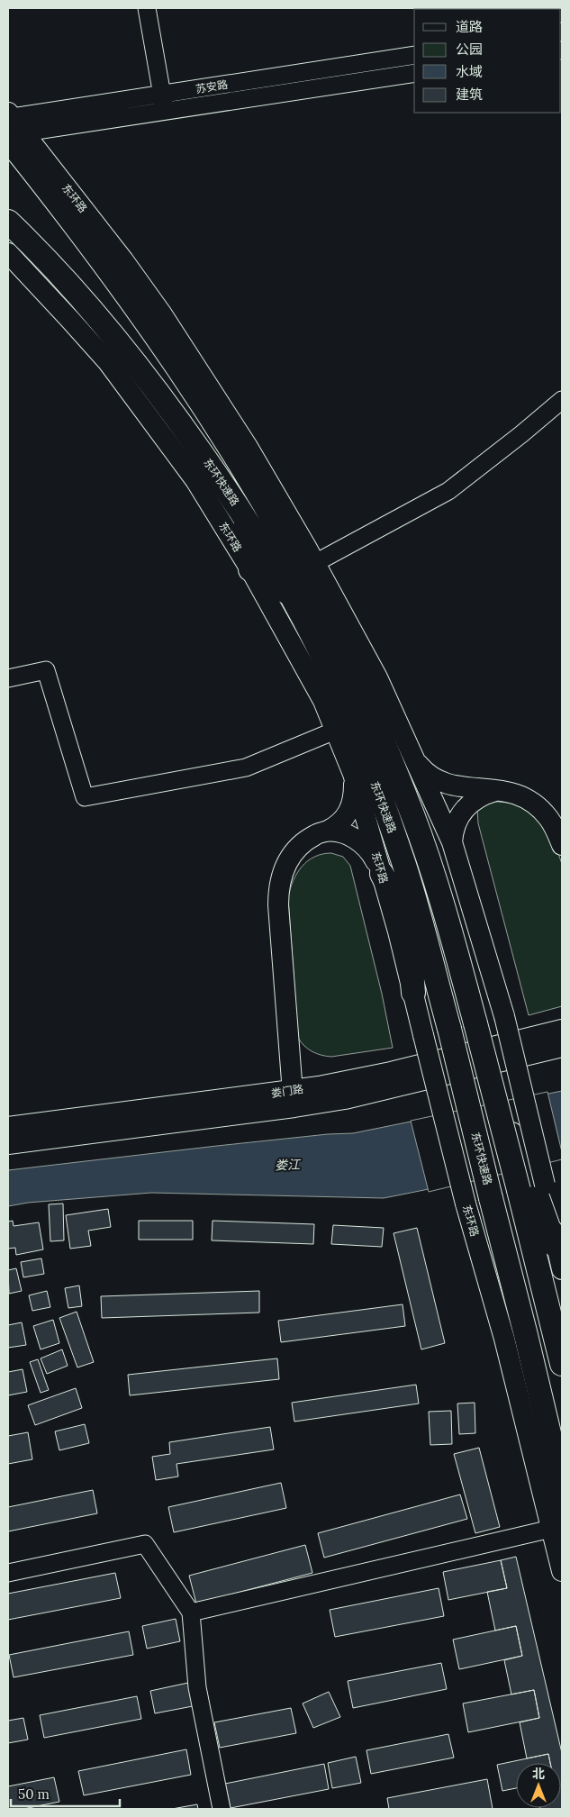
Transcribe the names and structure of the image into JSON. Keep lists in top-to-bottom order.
{
  "streets": {
    "highway": ["东环快速路"],
    "main road": ["东环路", "娄门路"],
    "street": ["苏安路"]
  },
  "crossings": [
    ["苏安路", "东环路"],
    ["苏安路", "东环快速路"],
    ["东环路", "东环快速路"]
  ],
  "water": ["娄江"],
  "legend": [
    "道路",
    "公园",
    "水域",
    "建筑"
  ],
  "scale_bar": "50 m",
  "north": "top"
}
